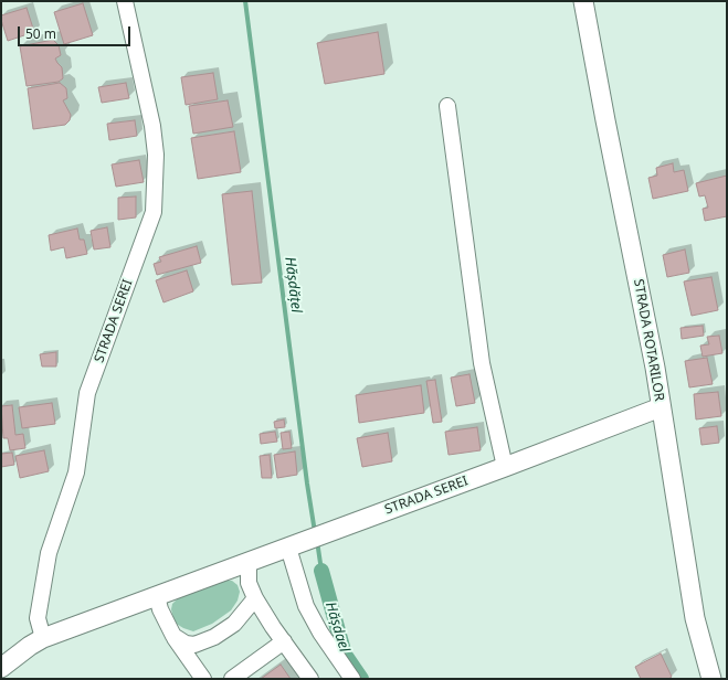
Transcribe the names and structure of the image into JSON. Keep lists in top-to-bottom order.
{
  "streets": {
    "main road": ["STRADA SEREI", "STRADA ROTARILOR"]
  },
  "crossings": [
    ["STRADA SEREI", "STRADA ROTARILOR"]
  ],
  "water": ["Hășdățel", "Hășdael"],
  "scale_bar": "50 m"
}
